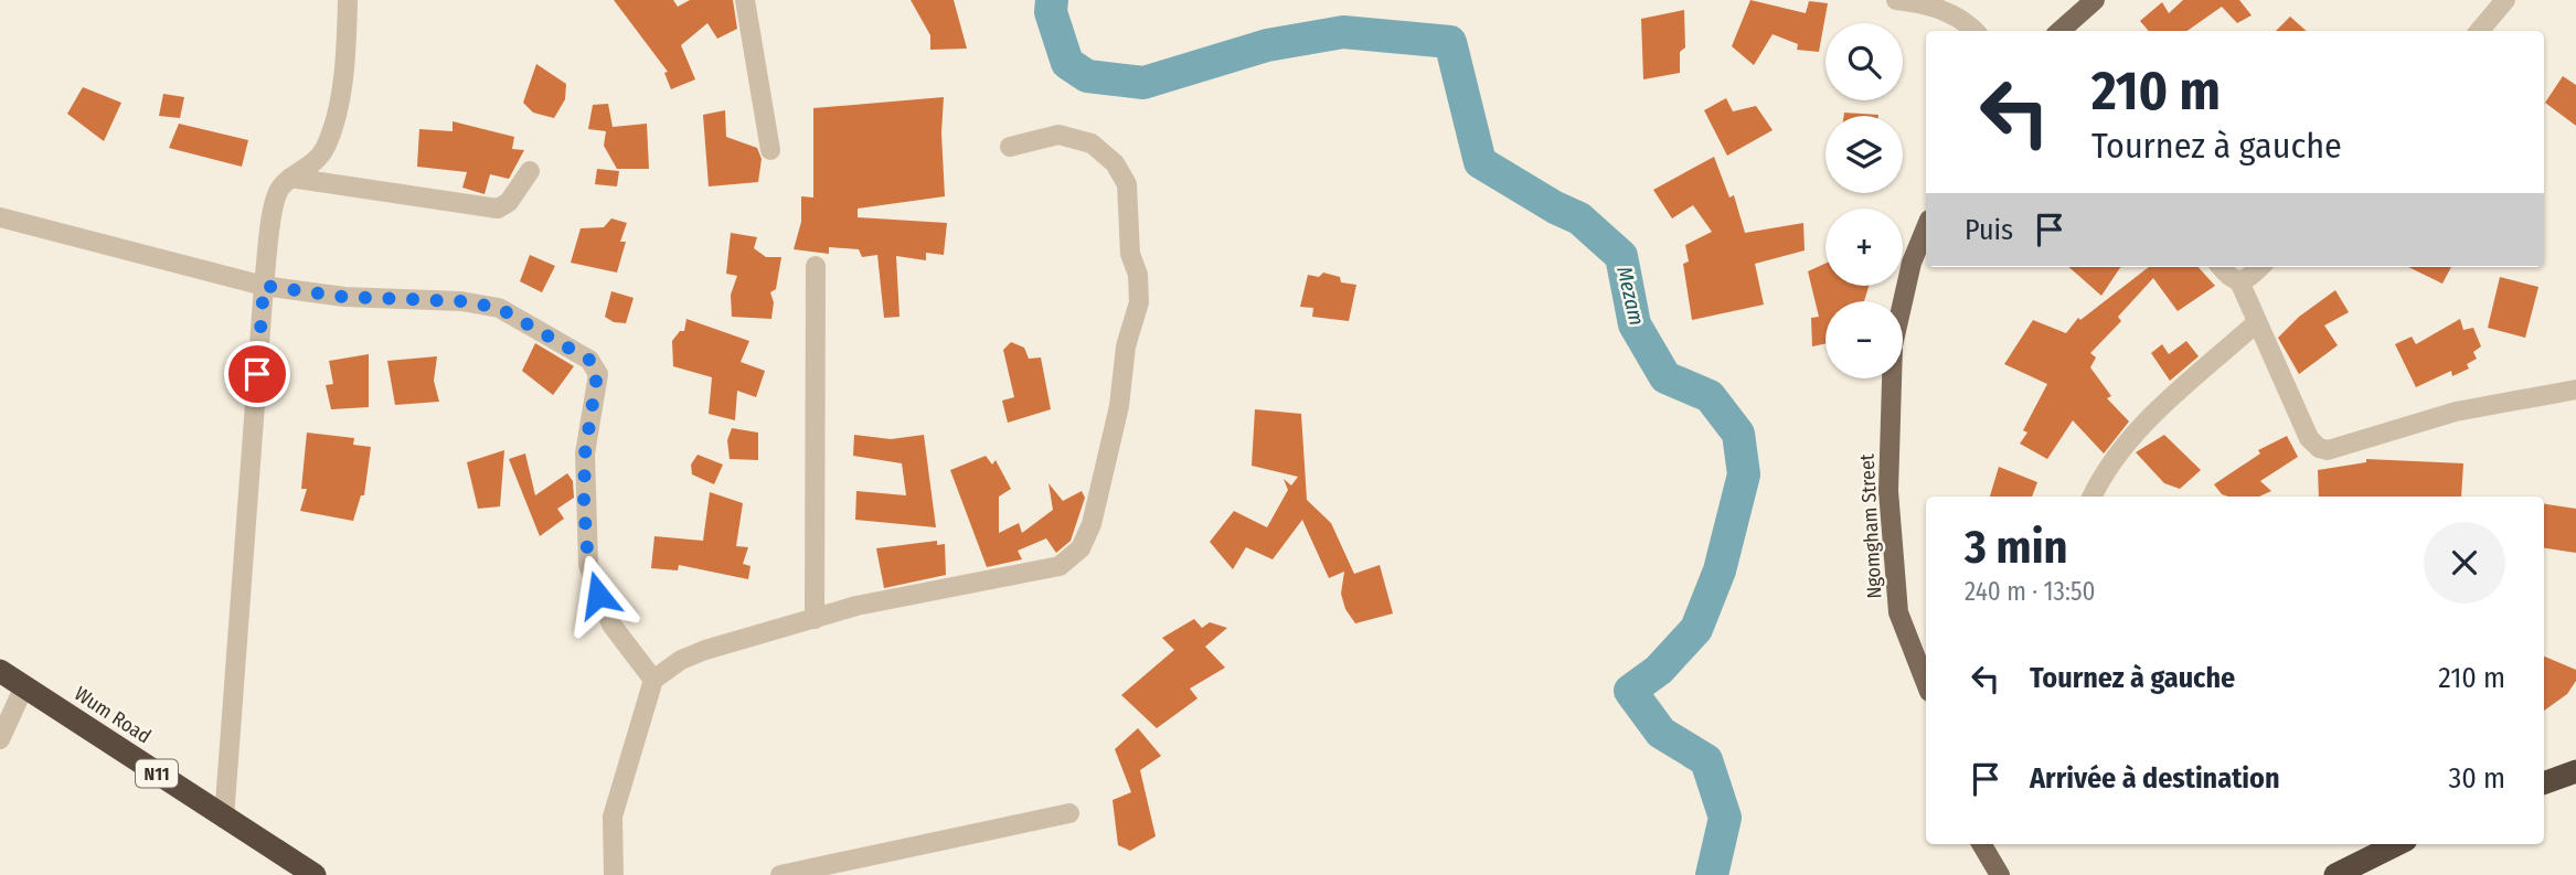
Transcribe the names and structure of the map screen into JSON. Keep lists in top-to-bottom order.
{
  "streets": {
    "highway": ["Wum Road", "N11"],
    "main road": ["Ngomgham Street"]
  },
  "water": ["Mezam"],
  "page": {
    "map_buttons": ["+", "−"],
    "turn": ["210 m", "Tournez à gauche"],
    "then": "Puis",
    "heading": ["3 min", "240 m · 13:50"],
    "list": [
      {
        "name": "Tournez à gauche",
        "value": "210 m"
      },
      {
        "name": "Arrivée à destination",
        "value": "30 m"
      }
    ]
  }
}
